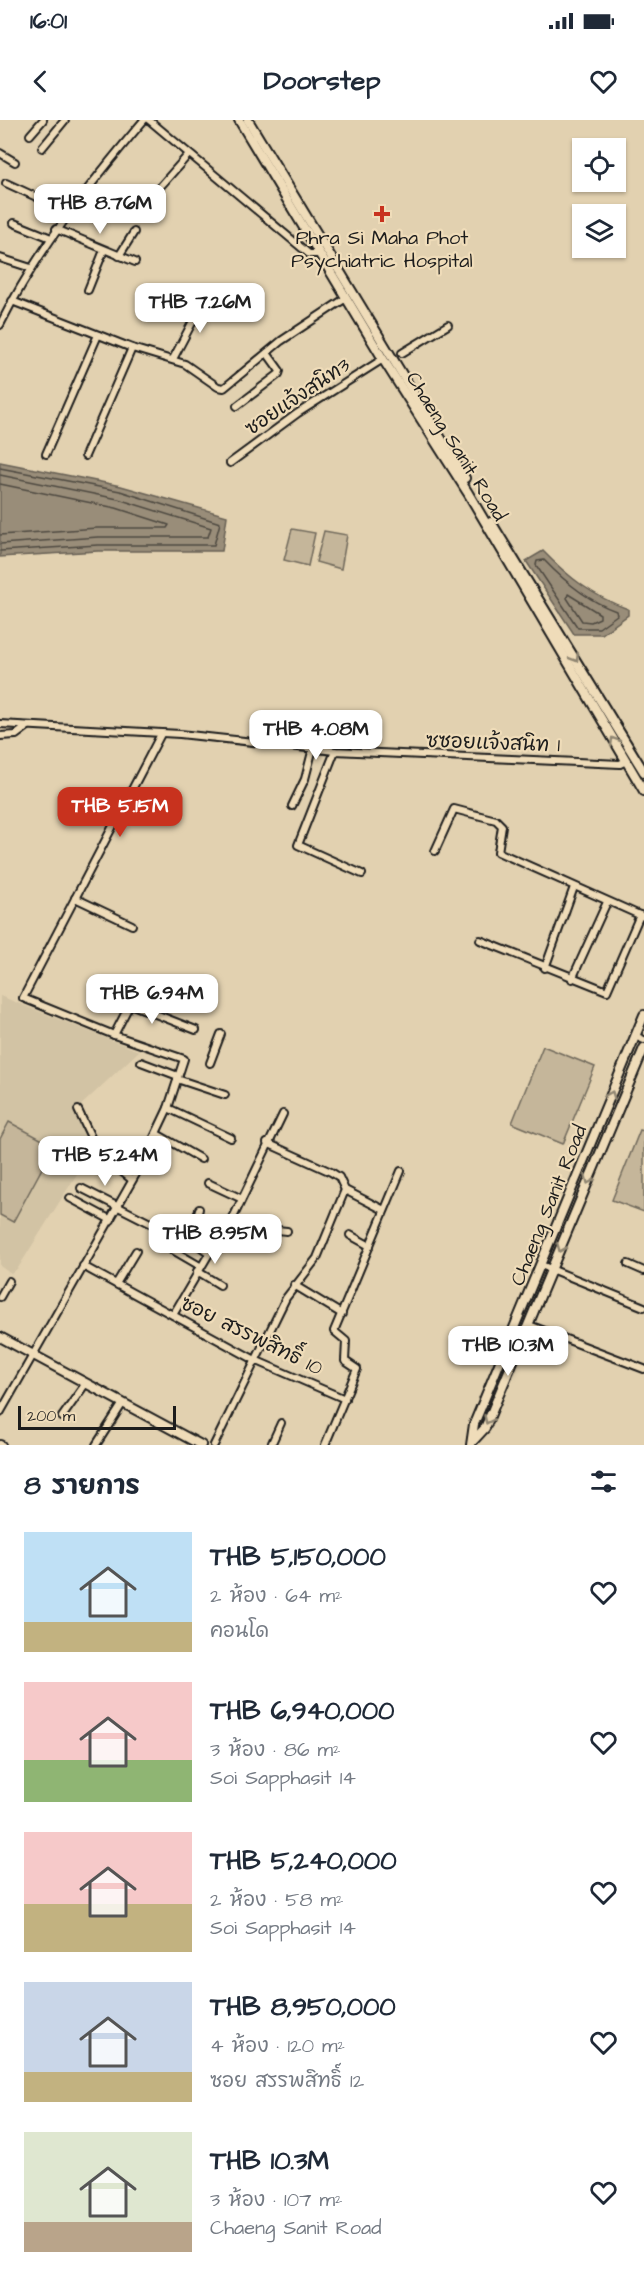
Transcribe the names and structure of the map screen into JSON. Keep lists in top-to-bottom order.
{
  "streets": {
    "main road": ["Chaeng Sanit Road"],
    "street": ["ซอยแจ้งสนิท3", "ซซอยแจ้งสนิท 1", "ซอย สรรพสิทธิ์ 10"]
  },
  "crossings": [
    ["ซอยแจ้งสนิท3", "Chaeng Sanit Road"],
    ["Chaeng Sanit Road", "ซซอยแจ้งสนิท 1"]
  ],
  "places": {
    "health": ["Phra Si Maha Phot Psychiatric Hospital"]
  },
  "scale_bar": "200 m",
  "page": {
    "status": "16:01",
    "header": "Doorstep",
    "price": [
      "THB 8.76M",
      "THB 7.26M",
      "THB 4.08M",
      "THB 5.15M",
      "THB 6.94M",
      "THB 5.24M",
      "THB 8.95M",
      "THB 10.3M"
    ],
    "scale": "200 m",
    "heading": "8 รายการ",
    "list": [
      {
        "name": "THB 5,150,000",
        "note": "2 ห้อง · 64 m² · คอนโด"
      },
      {
        "name": "THB 6,940,000",
        "note": "3 ห้อง · 86 m² · Soi Sapphasit 14"
      },
      {
        "name": "THB 5,240,000",
        "note": "2 ห้อง · 58 m² · Soi Sapphasit 14"
      },
      {
        "name": "THB 8,950,000",
        "note": "4 ห้อง · 120 m² · ซอย สรรพสิทธิ์ 12"
      },
      {
        "name": "THB 10.3M",
        "note": "3 ห้อง · 107 m² · Chaeng Sanit Road"
      }
    ]
  }
}
